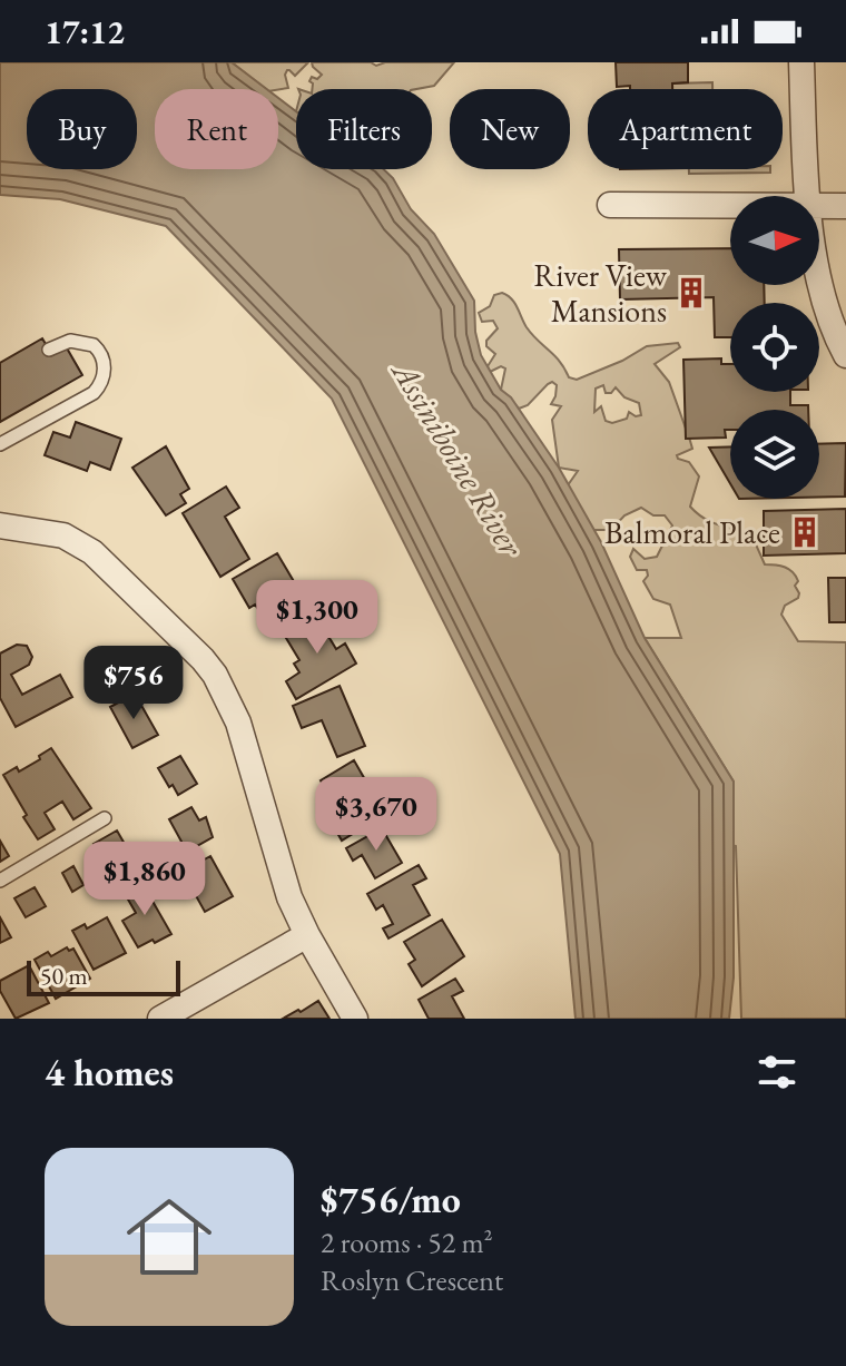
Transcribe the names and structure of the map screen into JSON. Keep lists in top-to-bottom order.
{
  "water": ["Assiniboine River"],
  "places": {
    "building": ["River View Mansions", "Balmoral Place"]
  },
  "scale_bar": "50 m",
  "north": "right",
  "page": {
    "status": "17:12",
    "chip": [
      "Buy",
      "Rent",
      "Filters",
      "New",
      "Apartment"
    ],
    "price": [
      "$1,300",
      "$756",
      "$3,670",
      "$1,860"
    ],
    "scale": "50 m",
    "heading": "4 homes",
    "list": [
      {
        "name": "$756/mo",
        "note": "2 rooms · 52 m² · Roslyn Crescent"
      }
    ]
  }
}
